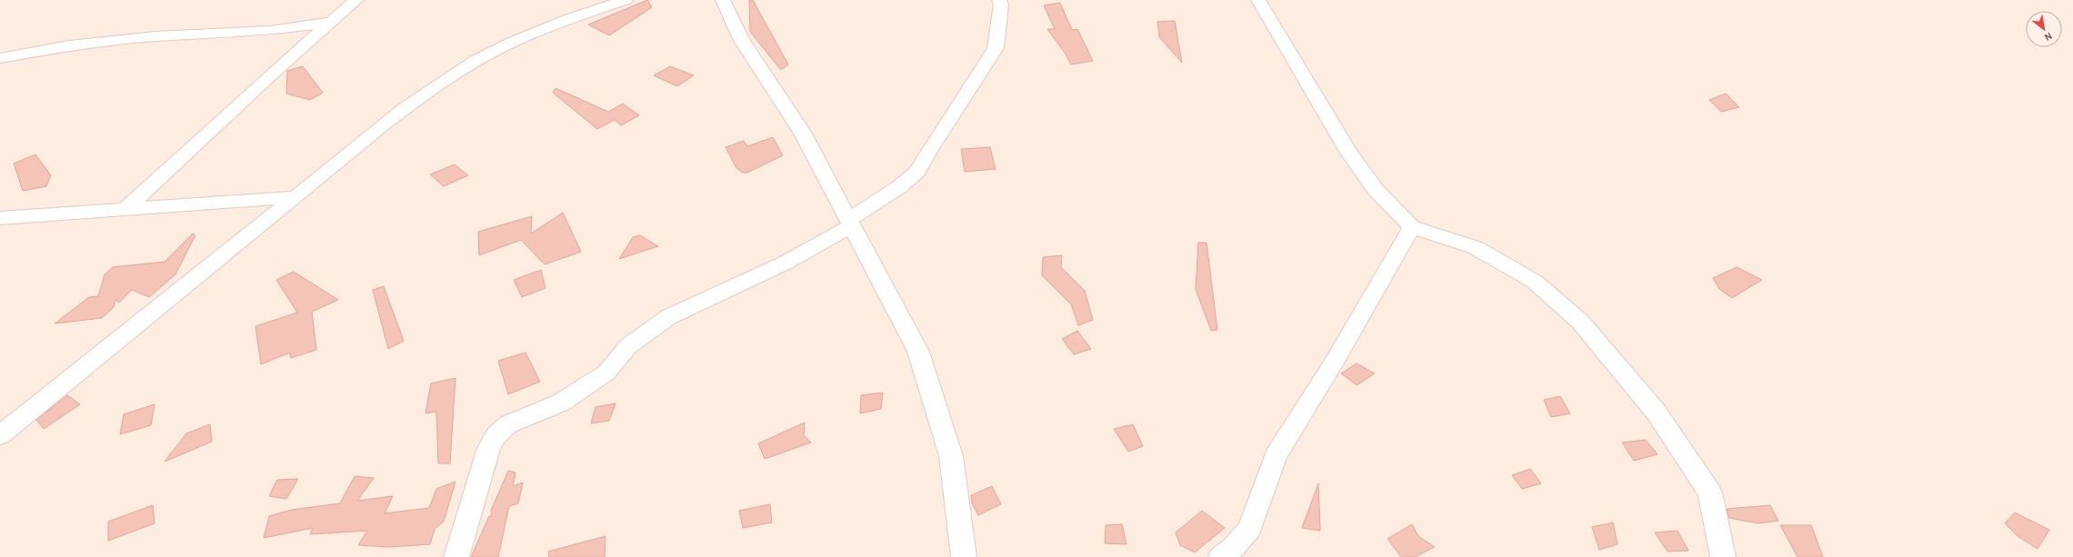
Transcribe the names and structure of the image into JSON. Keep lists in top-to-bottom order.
{
  "north": "bottom right"
}
